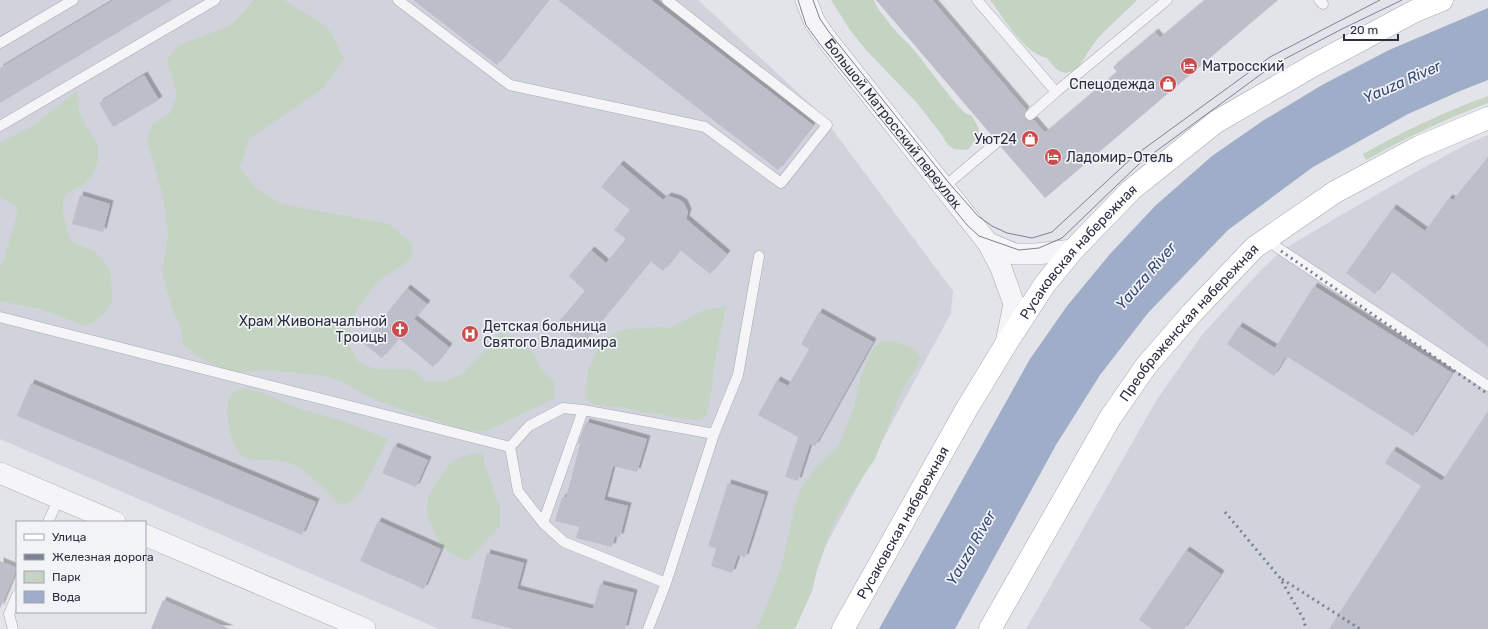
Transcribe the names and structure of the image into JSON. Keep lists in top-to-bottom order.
{
  "streets": {
    "main road": ["Русаковская набережная", "Преображенская набережная"],
    "street": ["Большой Матросский переулок"]
  },
  "crossings": [
    ["Большой Матросский переулок", "Русаковская набережная"]
  ],
  "water": ["Yauza River"],
  "places": {
    "hotel": ["Матросский", "Ладомир-Отель"],
    "shop": ["Спецодежда", "Уют24"],
    "church": ["Храм Живоначальной Троицы"],
    "hospital": ["Детская больница Святого Владимира"]
  },
  "legend": [
    "Улица",
    "Железная дорога",
    "Парк",
    "Вода"
  ],
  "scale_bar": "20 m"
}
